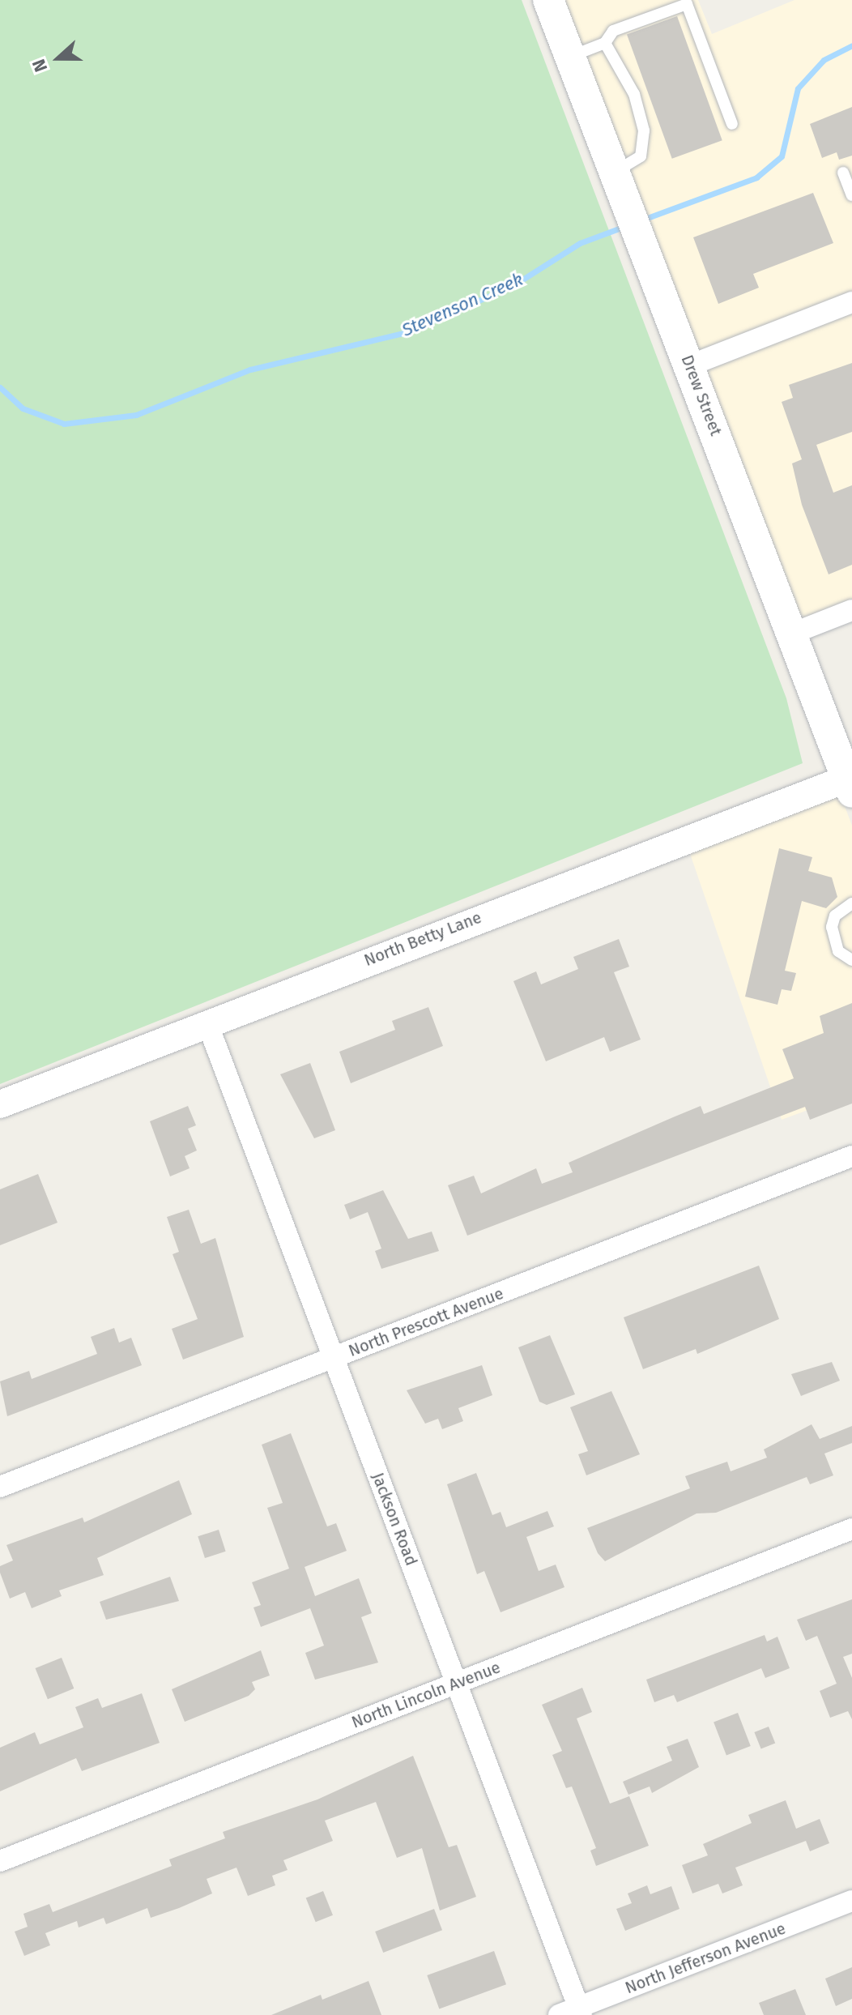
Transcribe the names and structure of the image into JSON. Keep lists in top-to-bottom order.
{
  "streets": {
    "main road": ["Drew Street"],
    "street": [
      "North Betty Lane",
      "North Prescott Avenue",
      "Jackson Road",
      "North Lincoln Avenue",
      "North Jefferson Avenue"
    ]
  },
  "crossings": [
    ["Drew Street", "North Betty Lane"],
    ["North Betty Lane", "Jackson Road"],
    ["North Prescott Avenue", "Jackson Road"],
    ["Jackson Road", "North Lincoln Avenue"],
    ["Jackson Road", "North Jefferson Avenue"]
  ],
  "water": ["Stevenson Creek"],
  "north": "left"
}
